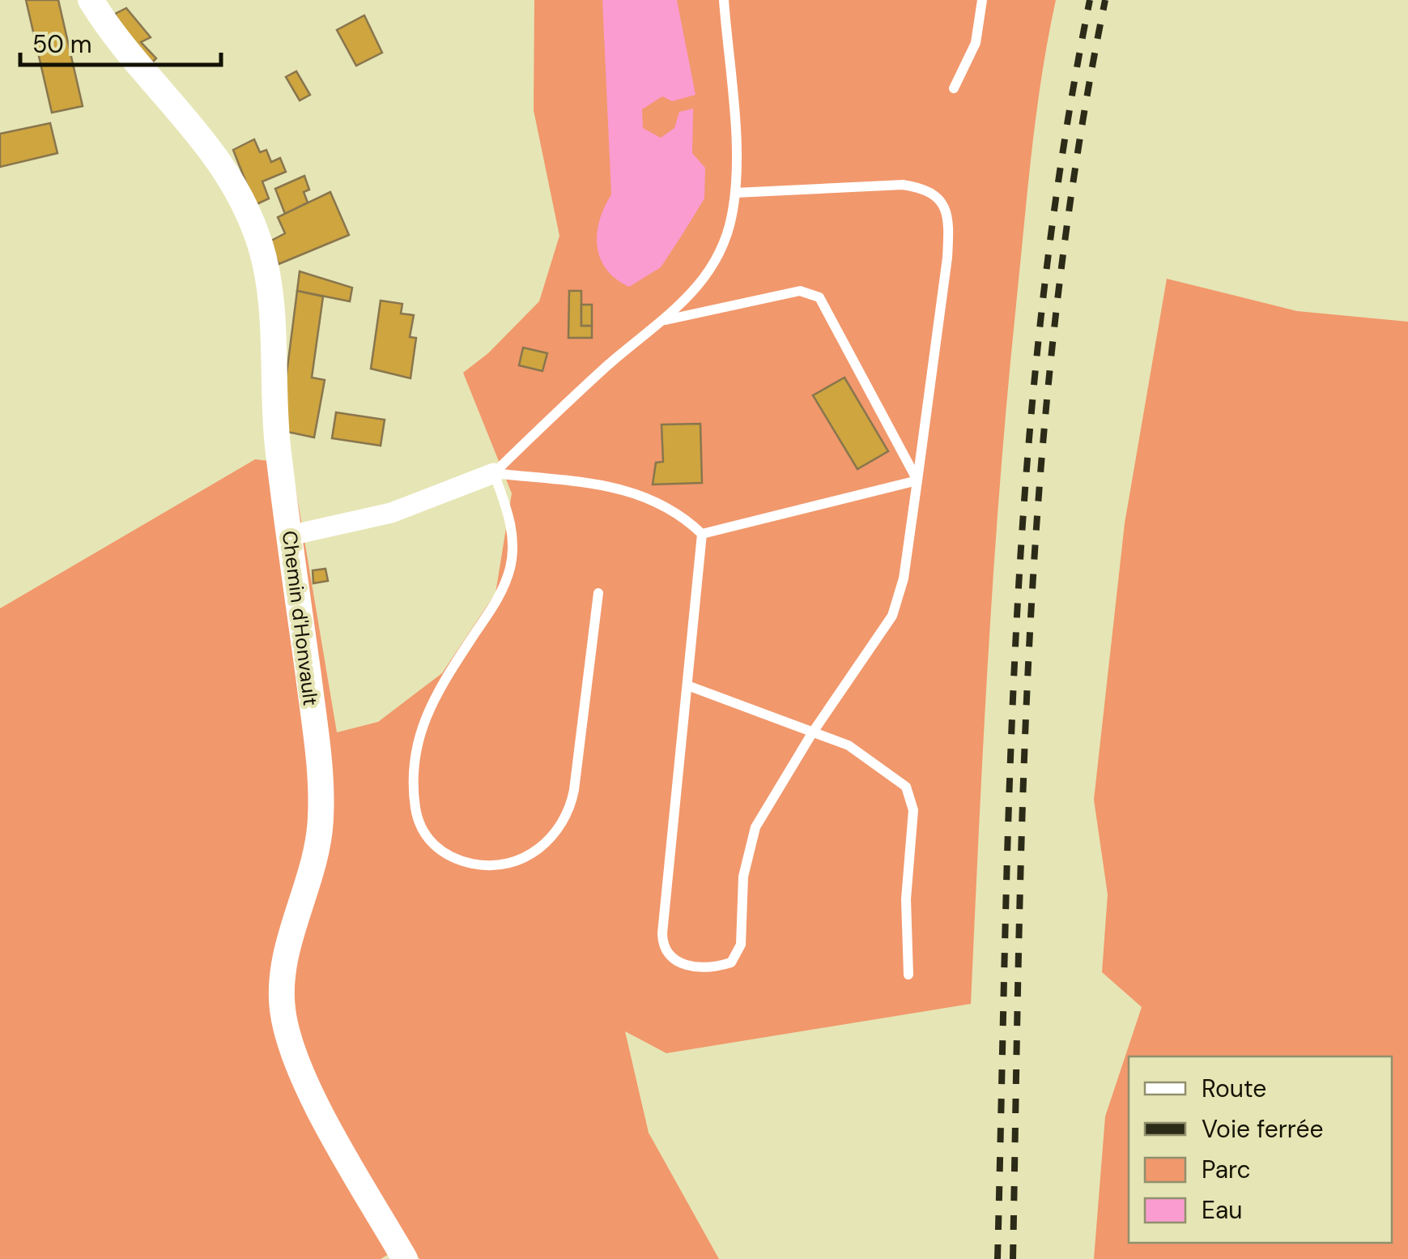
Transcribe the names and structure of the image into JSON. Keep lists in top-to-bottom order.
{
  "streets": {
    "street": ["Chemin d'Honvault"]
  },
  "legend": [
    "Route",
    "Voie ferrée",
    "Parc",
    "Eau"
  ],
  "scale_bar": "50 m"
}
